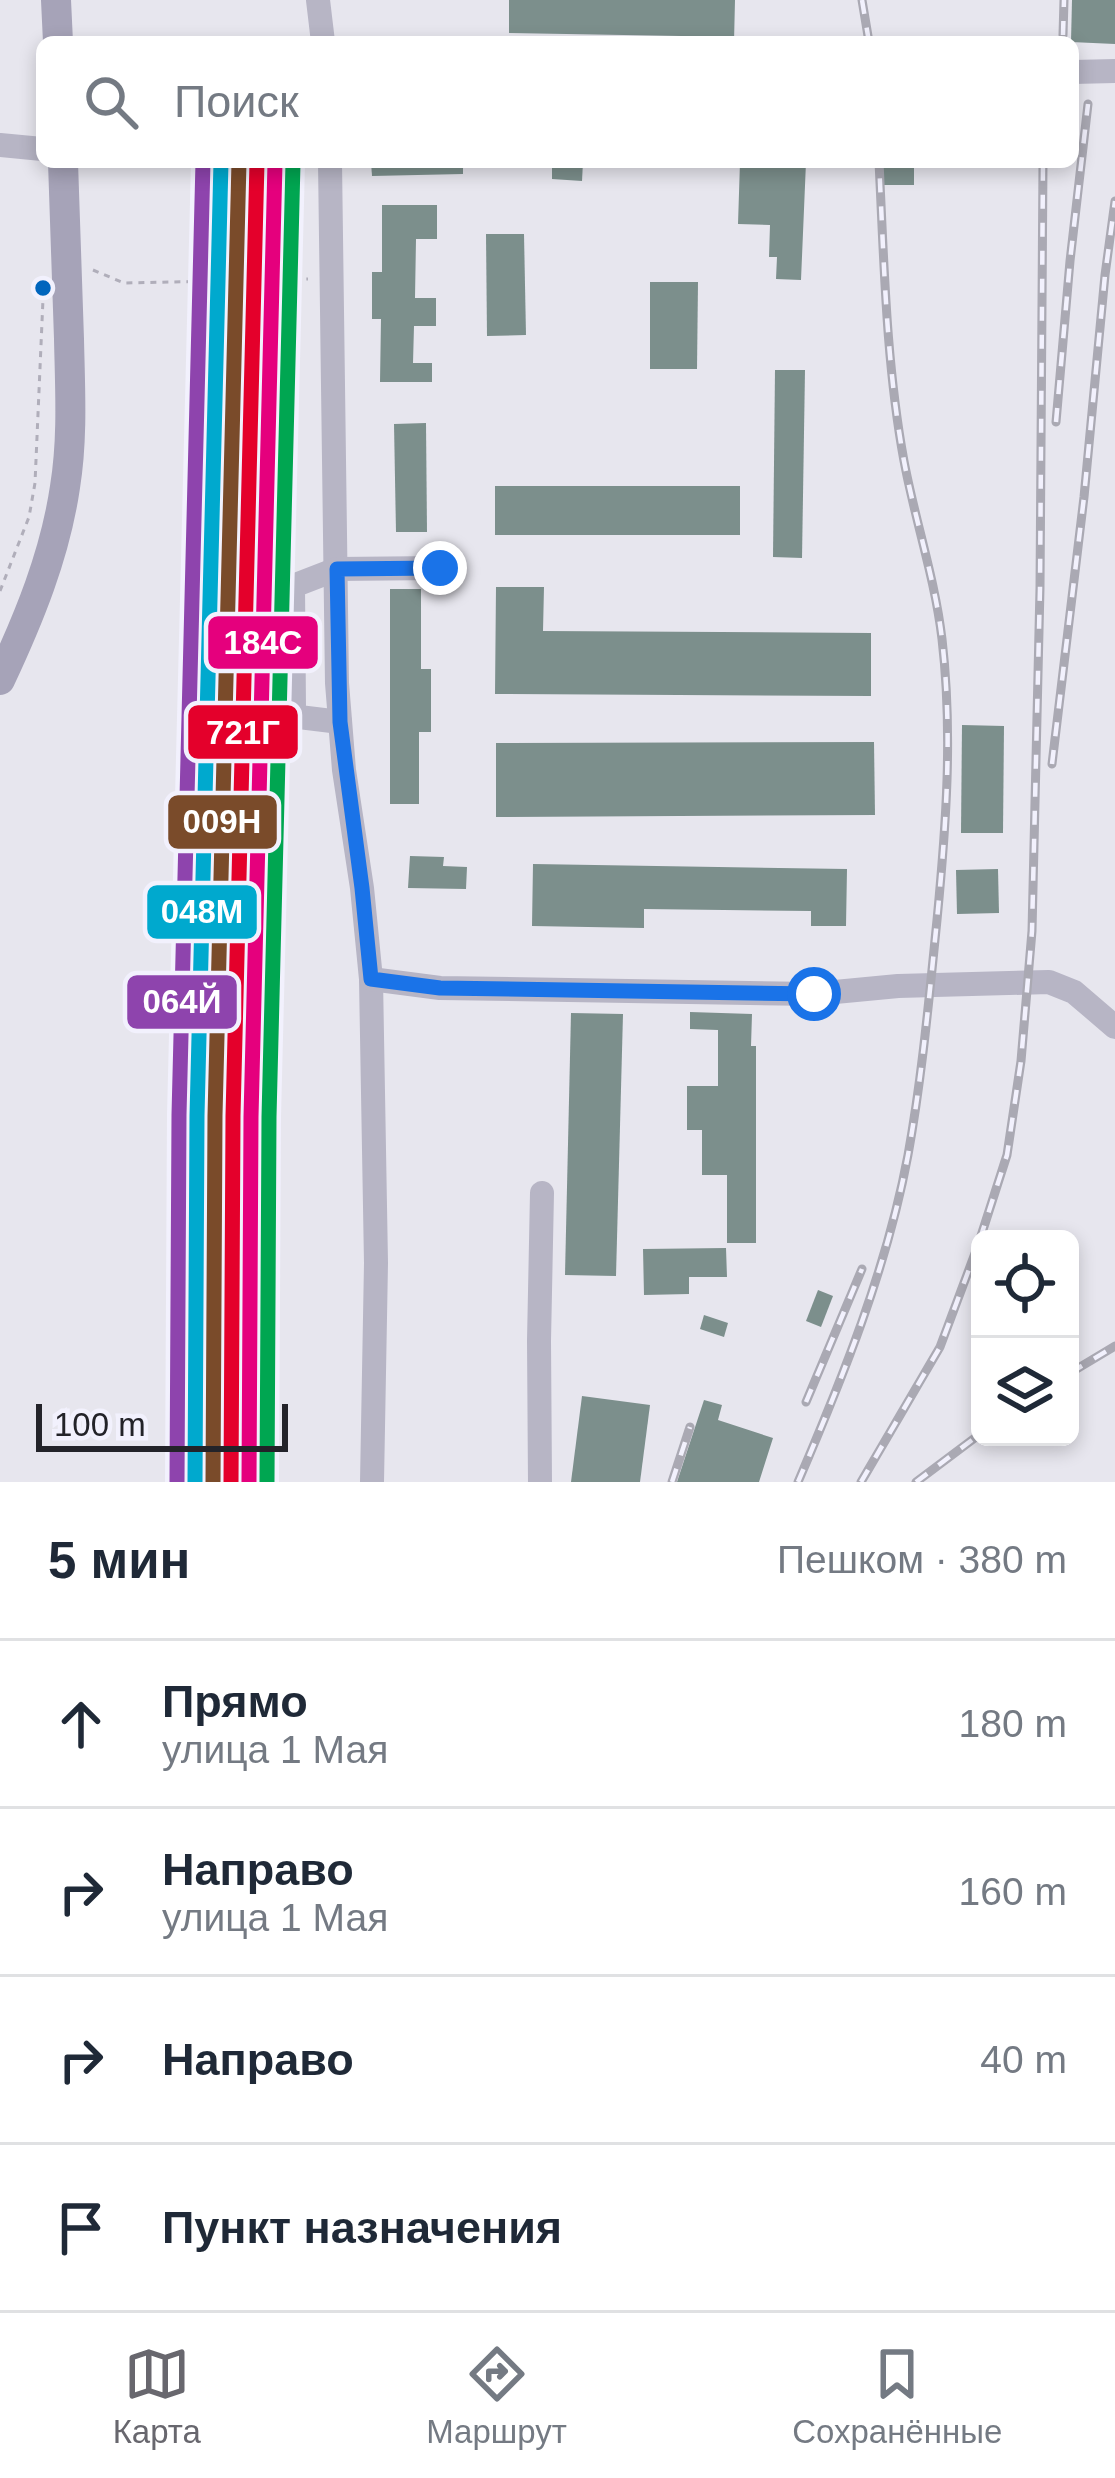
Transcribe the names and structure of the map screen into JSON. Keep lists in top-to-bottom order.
{
  "lines": [
    "transit line 009Н",
    "transit line 721Г",
    "transit line 048М",
    "transit line 184С",
    "transit line 064Й"
  ],
  "scale_bar": "100 m",
  "page": {
    "search": "Поиск",
    "scale": "100 m",
    "heading": ["5 мин", "Пешком · 380 m"],
    "list": [
      ["Прямо", "улица 1 Мая", "180 m"],
      ["Направо", "улица 1 Мая", "160 m"],
      ["Направо", "40 m"],
      "Пункт назначения"
    ],
    "nav": ["Карта", "Маршрут", "Сохранённые"]
  }
}
